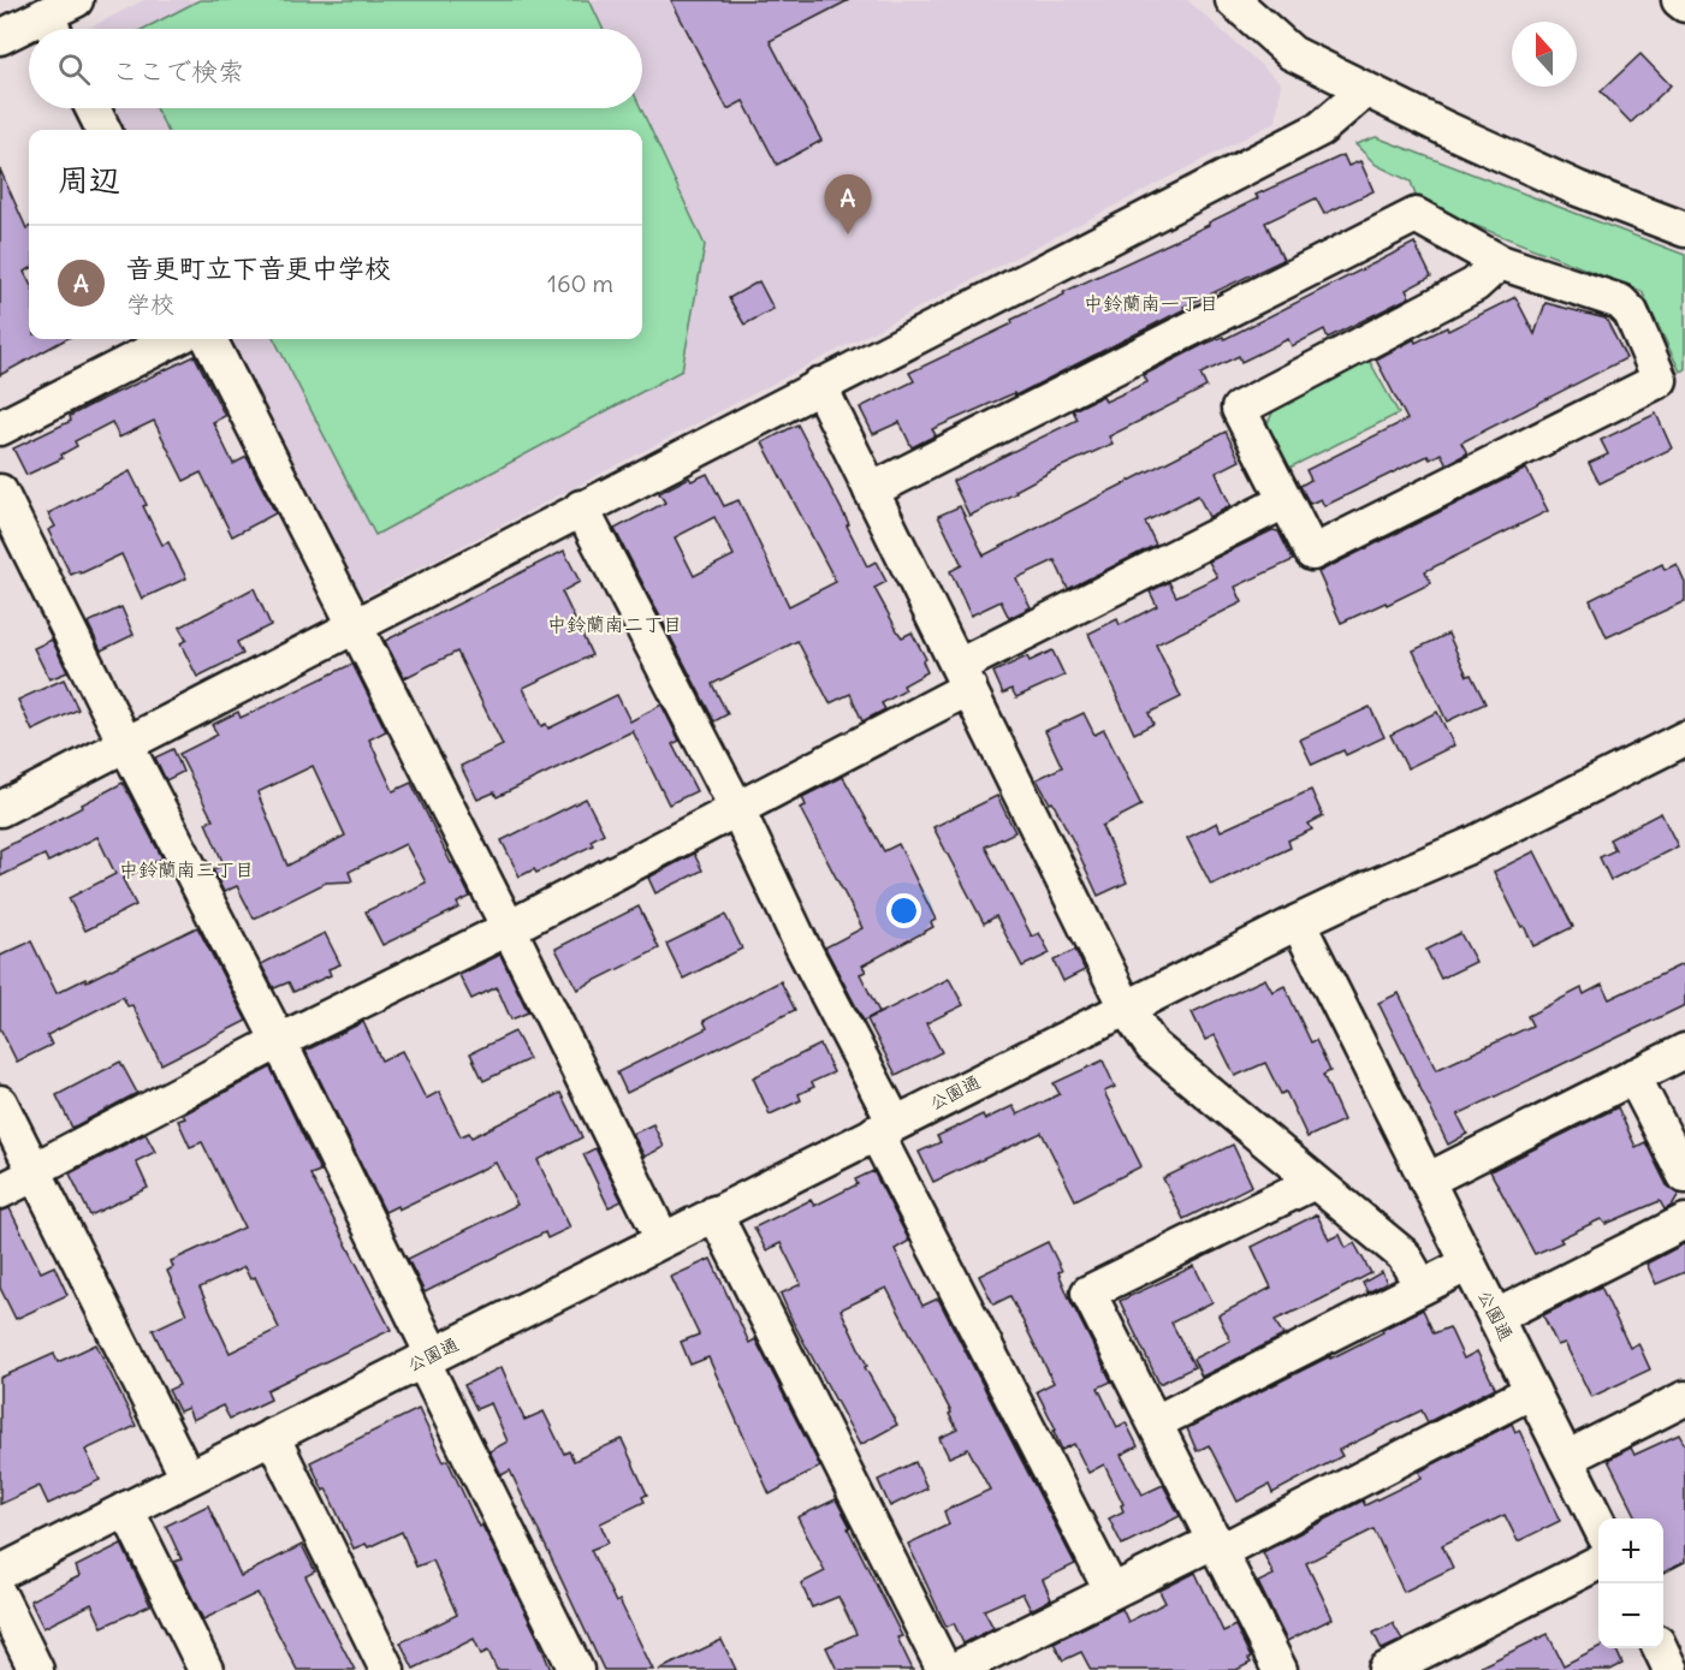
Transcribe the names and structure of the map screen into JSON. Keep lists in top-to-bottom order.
{
  "streets": {
    "street": ["公園通"]
  },
  "districts": ["中鈴蘭南一丁目", "中鈴蘭南二丁目", "中鈴蘭南三丁目"],
  "north": "top",
  "page": {
    "search": "ここで検索",
    "heading": "周辺",
    "pins": "A",
    "list": [
      {
        "mark": "A",
        "name": "音更町立下音更中学校",
        "note": "学校",
        "value": "160 m"
      }
    ],
    "map_buttons": ["+", "−"]
  }
}
